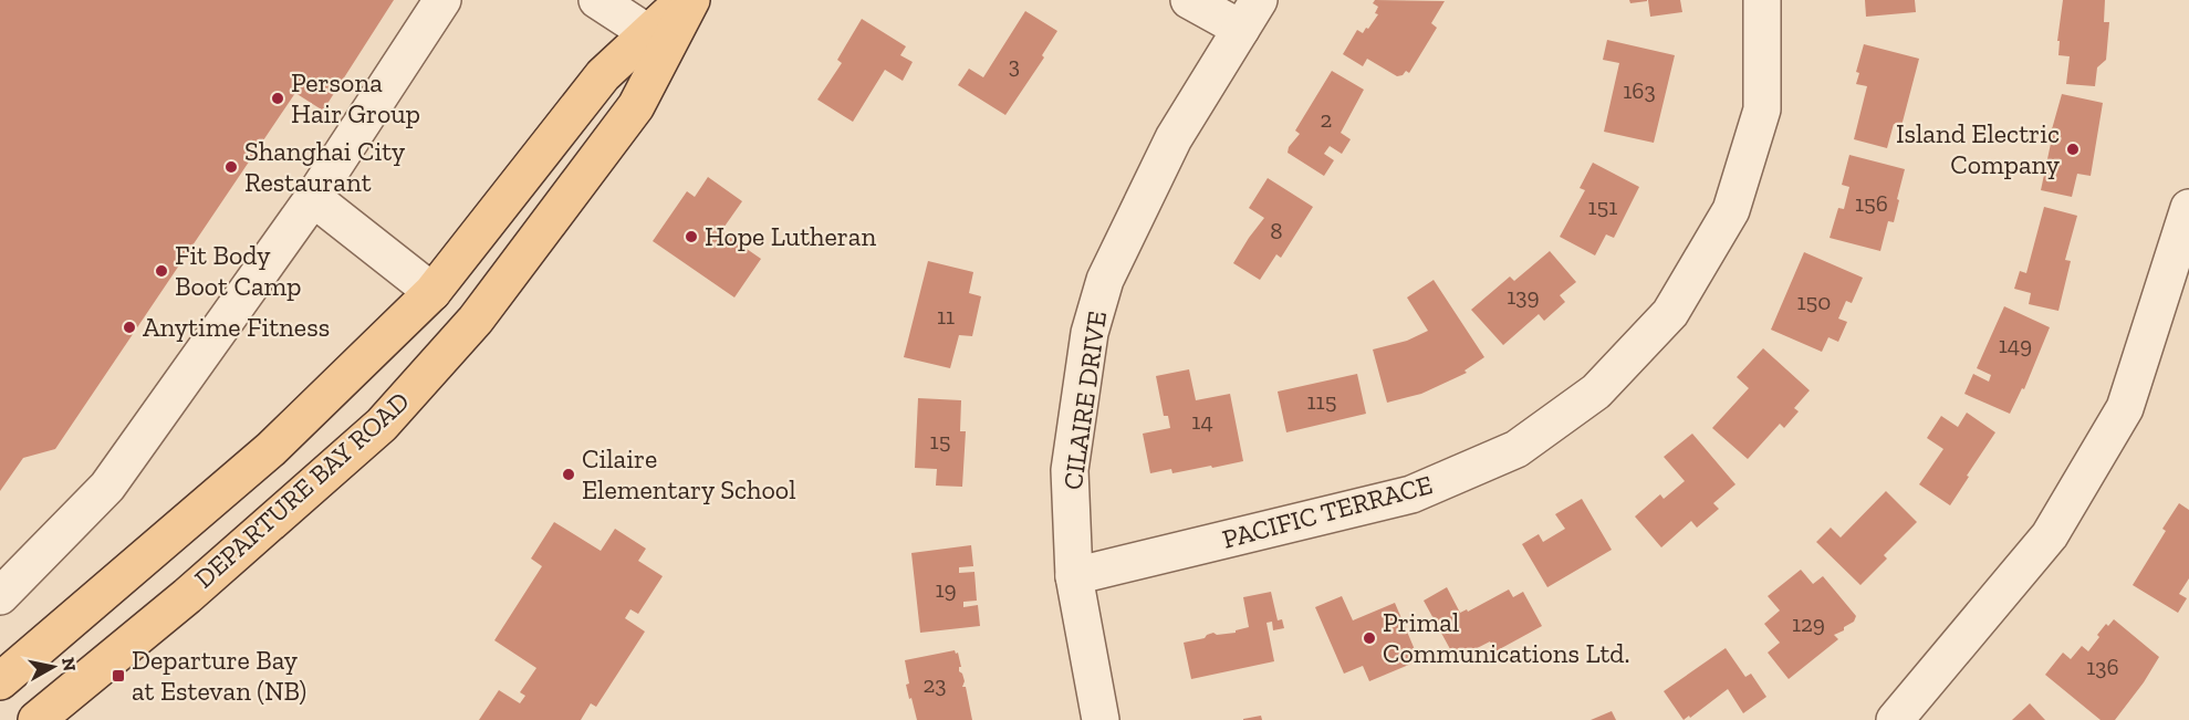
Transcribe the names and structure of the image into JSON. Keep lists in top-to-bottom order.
{
  "streets": {
    "main road": ["DEPARTURE BAY ROAD"],
    "street": ["CILAIRE DRIVE", "PACIFIC TERRACE"]
  },
  "crossings": [
    ["CILAIRE DRIVE", "PACIFIC TERRACE"]
  ],
  "places": {
    "other": [
      "Persona Hair Group",
      "Island Electric Company",
      "Shanghai City Restaurant",
      "Hope Lutheran",
      "Fit Body Boot Camp",
      "Anytime Fitness",
      "Cilaire Elementary School",
      "Primal Communications Ltd."
    ],
    "transit": ["Departure Bay at Estevan (NB)"]
  },
  "house_numbers": [
    "3",
    "163",
    "2",
    "156",
    "151",
    "8",
    "139",
    "150",
    "11",
    "149",
    "115",
    "14",
    "15",
    "19",
    "129",
    "136",
    "23"
  ],
  "north": "right"
}
